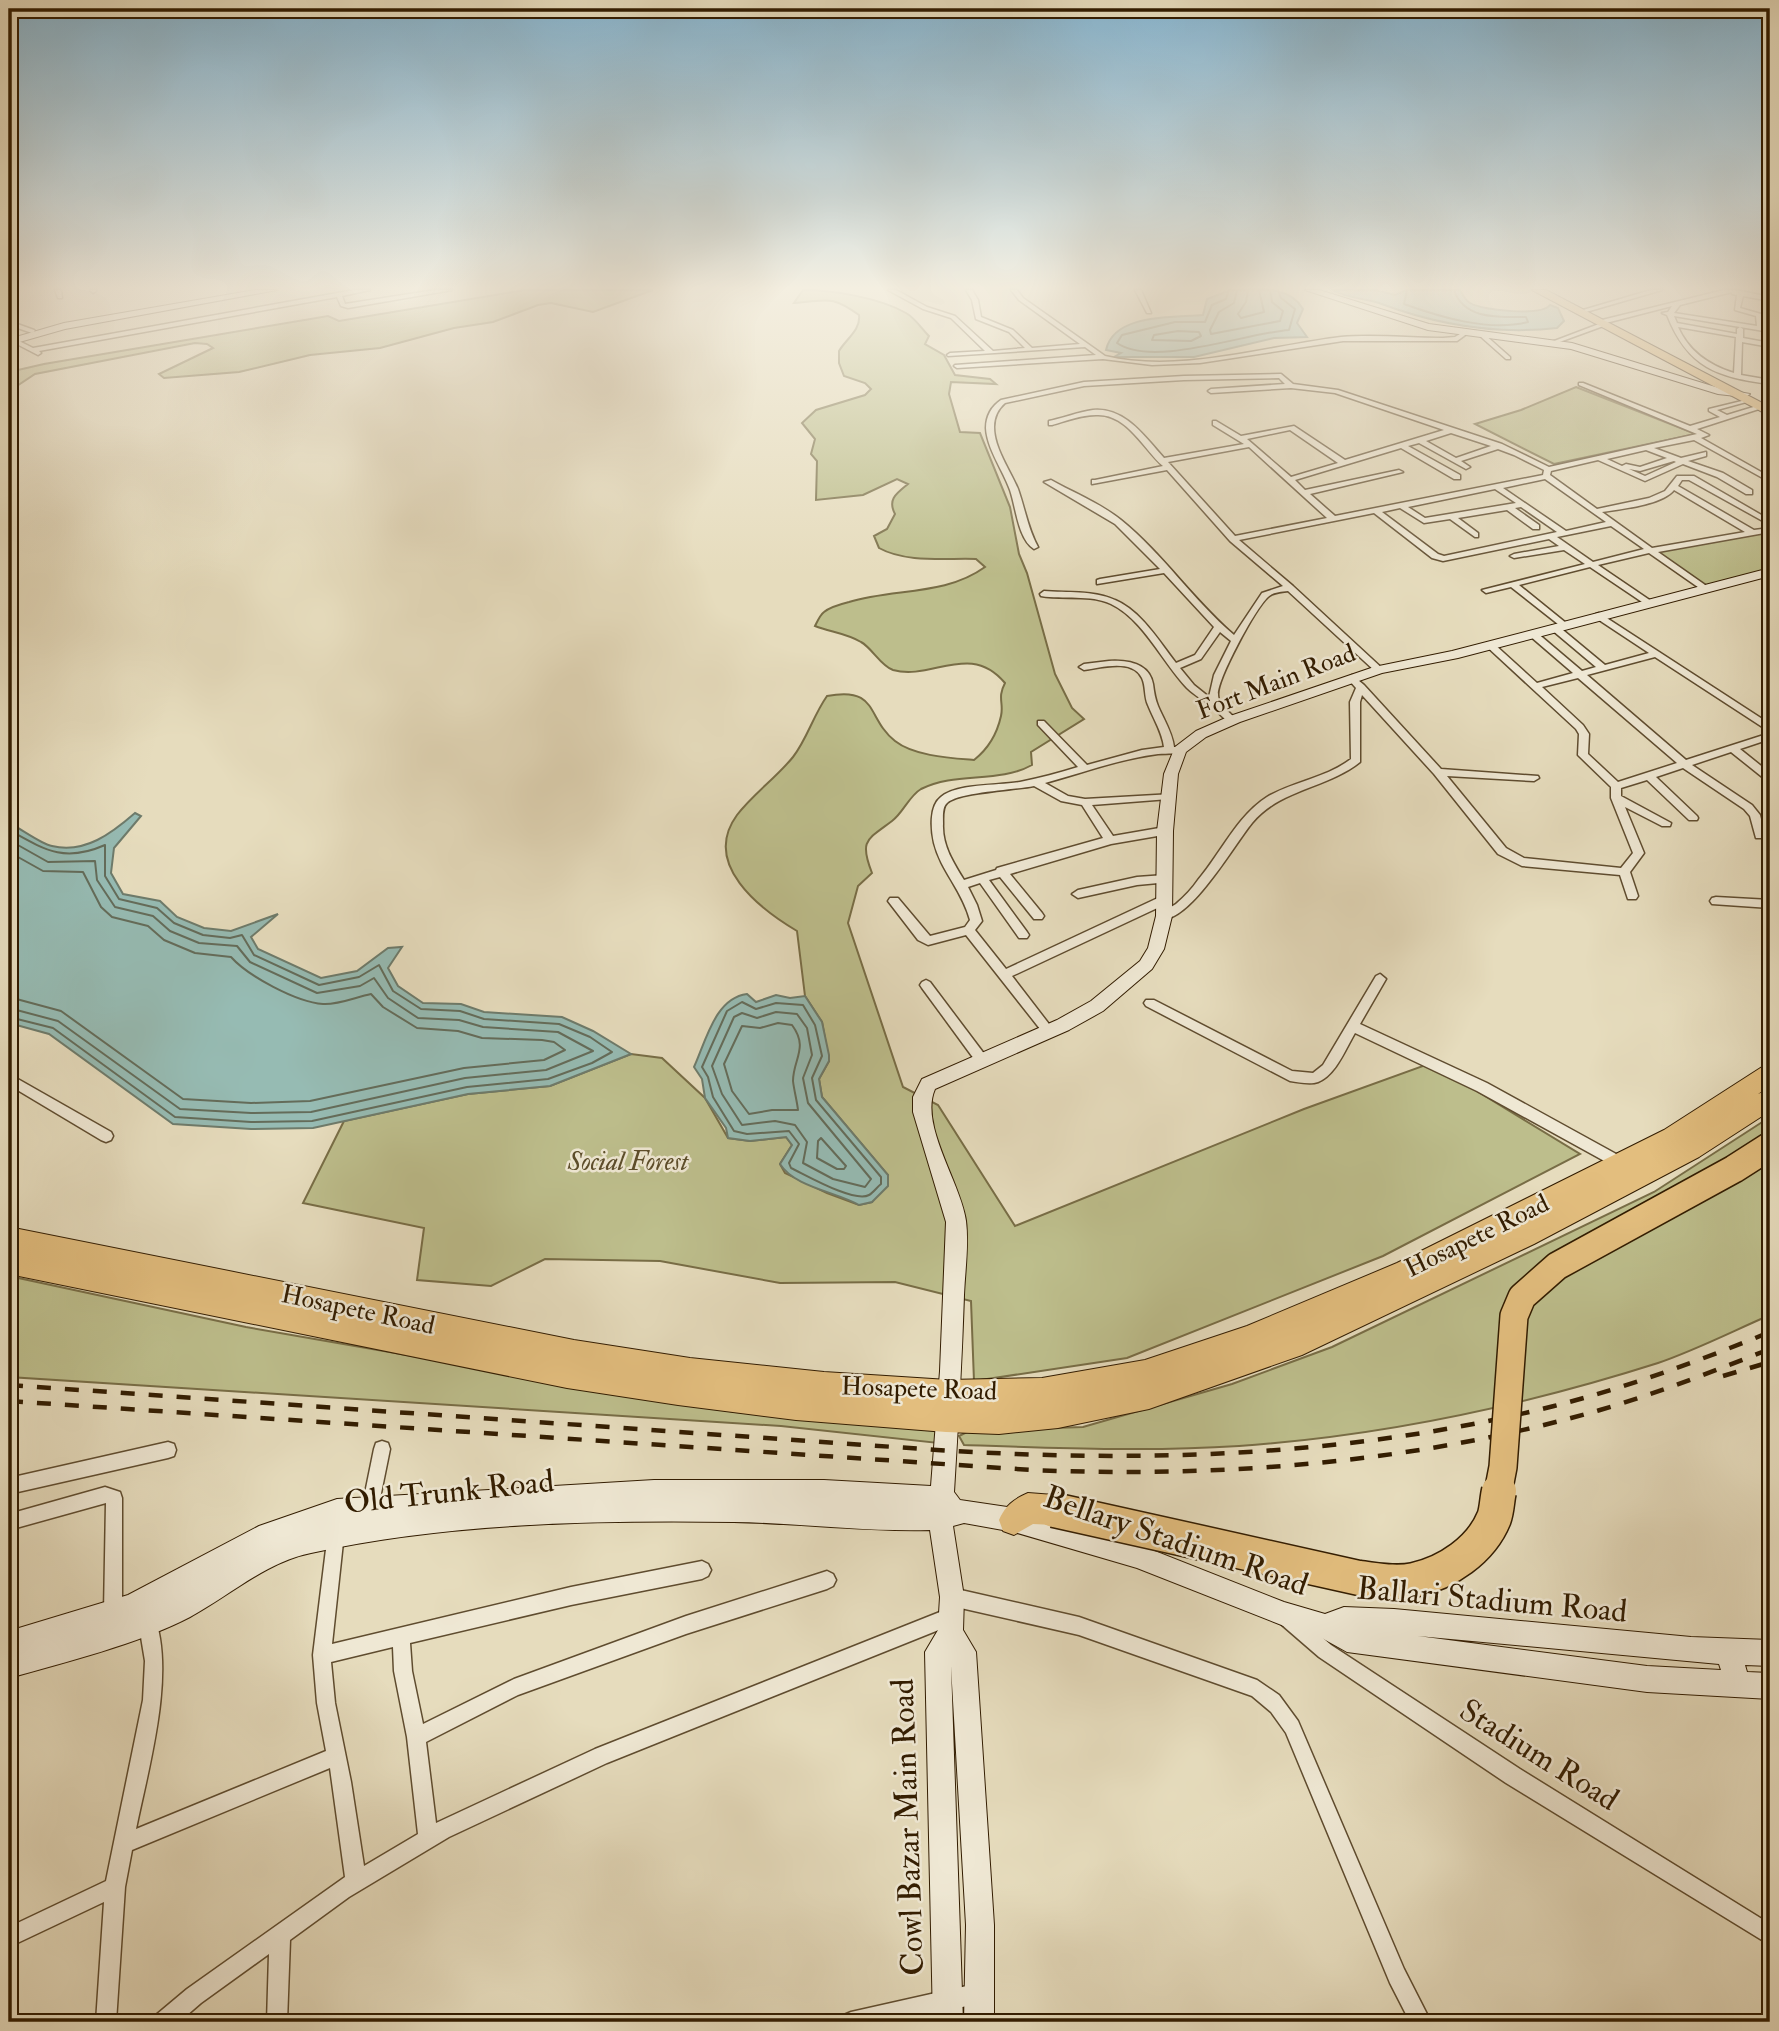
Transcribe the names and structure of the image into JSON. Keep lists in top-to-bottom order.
{
  "streets": {
    "highway": ["Hosapete Road"],
    "street": [
      "Fort Main Road",
      "Old Trunk Road",
      "Bellary Stadium Road",
      "Ballari Stadium Road",
      "Stadium Road",
      "Cowl Bazar Main Road"
    ]
  },
  "crossings": [
    ["Fort Main Road", "Hosapete Road"],
    ["Fort Main Road", "Old Trunk Road"],
    ["Fort Main Road", "Bellary Stadium Road"],
    ["Fort Main Road", "Cowl Bazar Main Road"],
    ["Old Trunk Road", "Bellary Stadium Road"],
    ["Bellary Stadium Road", "Ballari Stadium Road"],
    ["Bellary Stadium Road", "Stadium Road"]
  ],
  "parks": ["Social Forest"]
}
